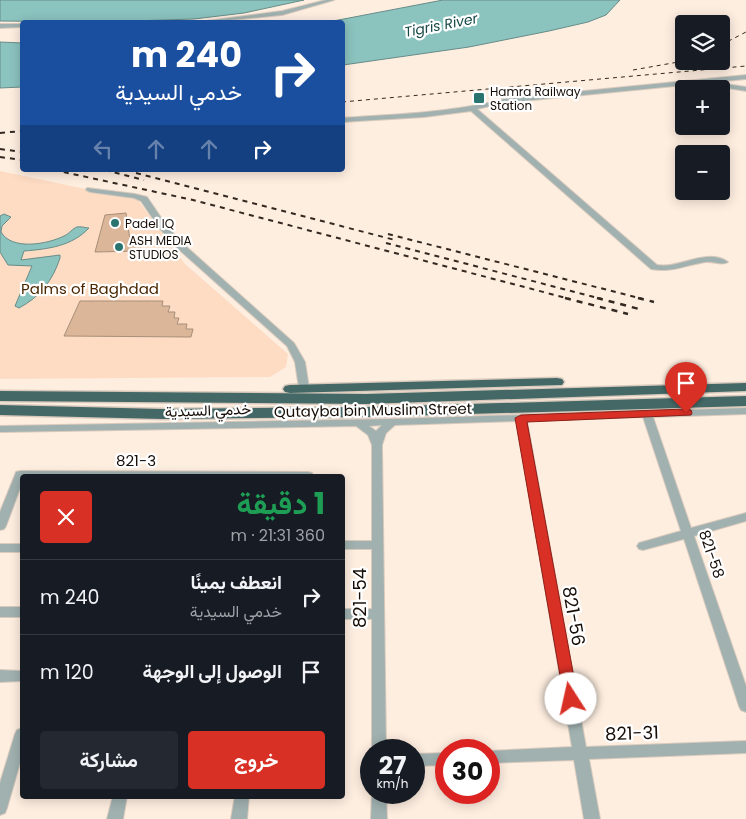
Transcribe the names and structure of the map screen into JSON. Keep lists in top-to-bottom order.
{
  "streets": {
    "highway": ["Qutayba bin Muslim Street"],
    "street": [
      "خدمي السيدية",
      "821-3",
      "821-58",
      "821-54",
      "821-56",
      "821-31"
    ]
  },
  "crossings": [
    ["خدمي السيدية", "821-58"],
    ["خدمي السيدية", "821-56"],
    ["821-56", "821-31"]
  ],
  "water": ["Tigris River"],
  "parks": ["Palms of Baghdad"],
  "places": {
    "transit": ["Hamra Railway Station"],
    "other": ["Padel IQ", "ASH MEDIA STUDIOS"]
  },
  "page": {
    "map_buttons": ["+", "−"],
    "turn": ["240 m", "خدمي السيدية"],
    "heading": ["1 دقيقة", "360 m · 21:31"],
    "list": [
      {
        "name": "انعطف يمينًا",
        "note": "خدمي السيدية",
        "value": "240 m"
      },
      {
        "name": "الوصول إلى الوجهة",
        "value": "120 m"
      }
    ],
    "buttons": ["خروج", "مشاركة"],
    "speed": "27 km/h",
    "limit": "30"
  }
}
